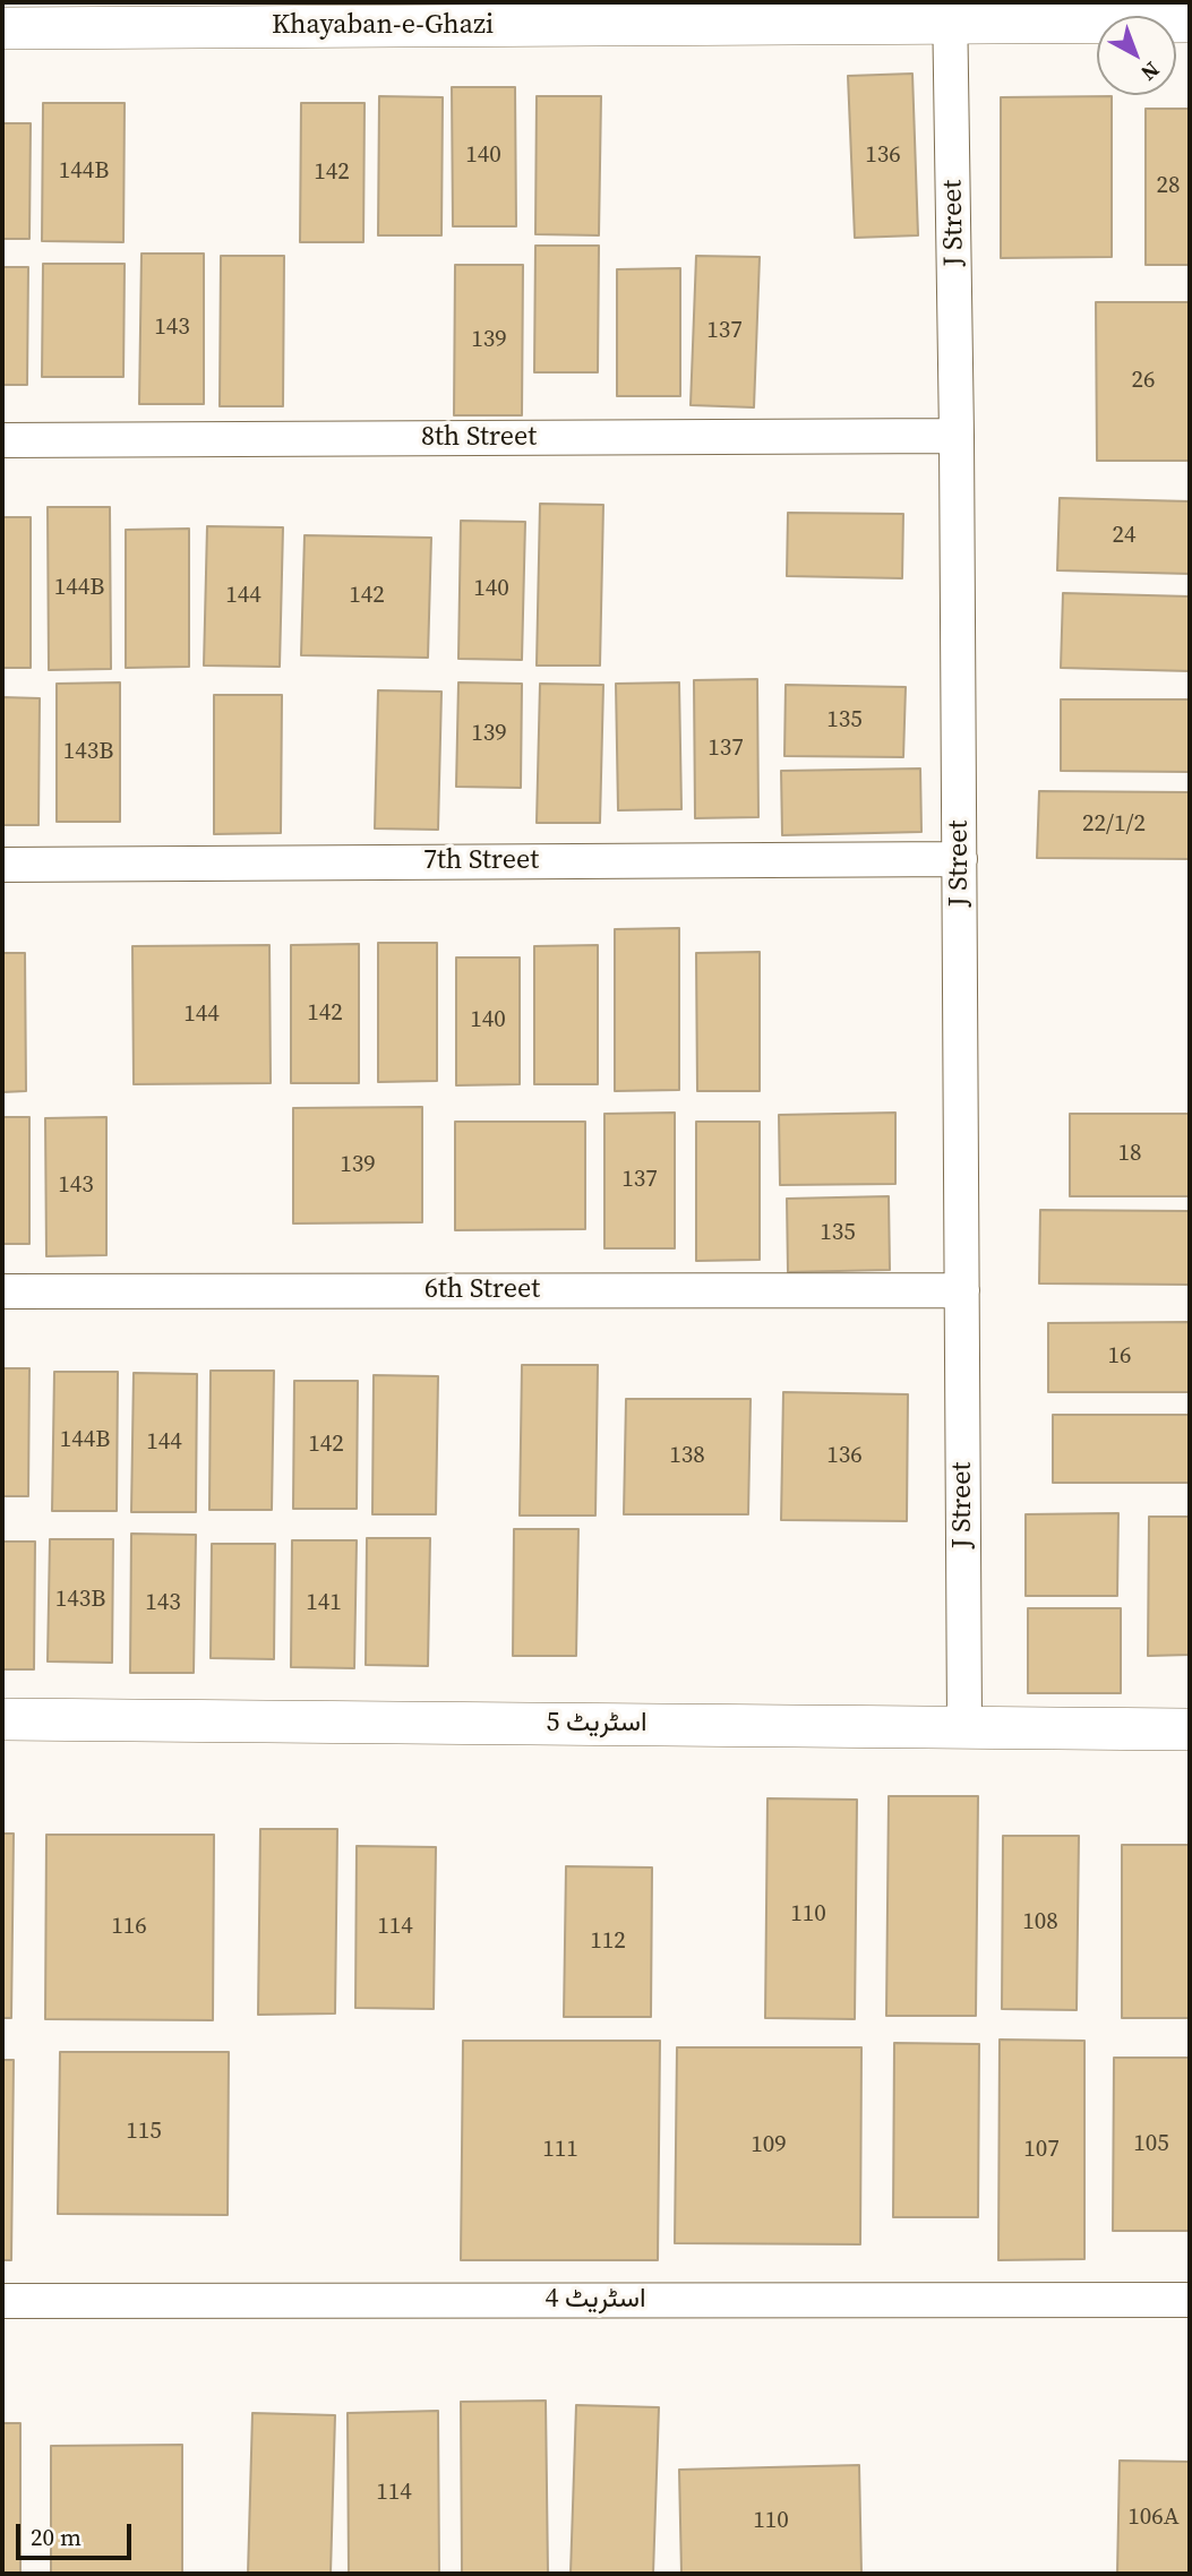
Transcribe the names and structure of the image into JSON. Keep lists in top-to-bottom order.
{
  "streets": {
    "street": [
      "Khayaban-e-Ghazi",
      "J Street",
      "8th Street",
      "7th Street",
      "6th Street",
      "اسٹریٹ 5",
      "اسٹریٹ 4"
    ]
  },
  "crossings": [
    ["Khayaban-e-Ghazi", "J Street"],
    ["J Street", "8th Street"],
    ["J Street", "7th Street"],
    ["J Street", "6th Street"],
    ["J Street", "اسٹریٹ 5"]
  ],
  "house_numbers": [
    "140",
    "136",
    "144B",
    "142",
    "28",
    "143",
    "137",
    "139",
    "26",
    "24",
    "144B",
    "140",
    "144",
    "142",
    "135",
    "139",
    "137",
    "143B",
    "22/1/2",
    "142",
    "144",
    "140",
    "18",
    "139",
    "137",
    "143",
    "135",
    "16",
    "144B",
    "144",
    "142",
    "138",
    "136",
    "143B",
    "143",
    "141",
    "110",
    "108",
    "116",
    "114",
    "112",
    "115",
    "105",
    "109",
    "111",
    "107",
    "114",
    "106A",
    "110"
  ],
  "scale_bar": "20 m",
  "north": "bottom right"
}
